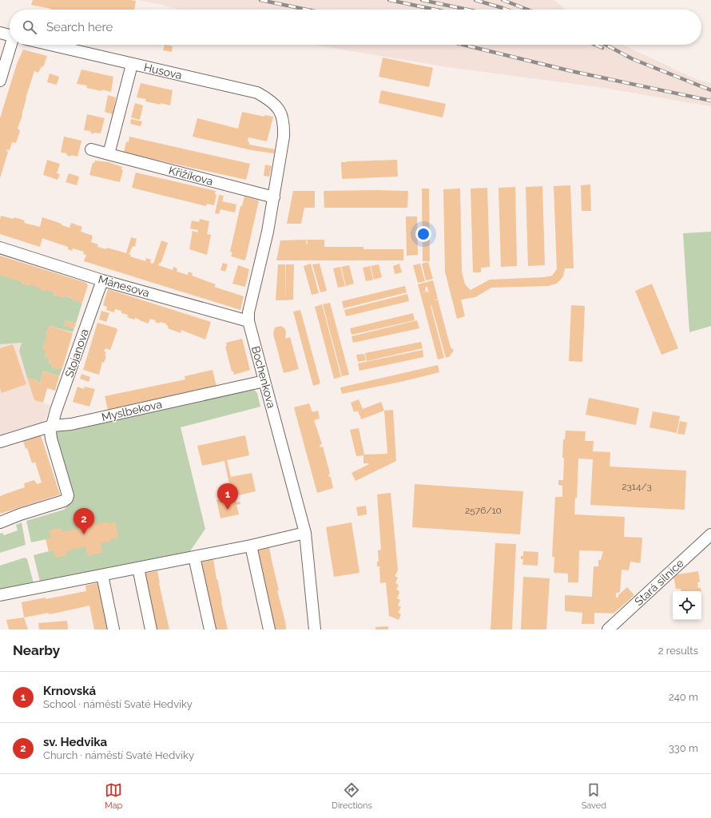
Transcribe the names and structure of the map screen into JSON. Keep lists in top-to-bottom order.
{
  "streets": {
    "street": [
      "Husova",
      "Křižíkova",
      "Mánesova",
      "Stojanova",
      "Bochenkova",
      "Myslbekova",
      "Stará silnice"
    ]
  },
  "crossings": [
    ["Husova", "Bochenkova"],
    ["Křižíkova", "Bochenkova"],
    ["Mánesova", "Stojanova"],
    ["Mánesova", "Bochenkova"],
    ["Stojanova", "Myslbekova"],
    ["Bochenkova", "Myslbekova"]
  ],
  "house_numbers": ["2314/3", "2576/10"],
  "page": {
    "search": "Search here",
    "pins": ["1", "2"],
    "heading": ["Nearby", "2 results"],
    "list": [
      {
        "mark": "1",
        "name": "Krnovská",
        "note": "School · náměstí Svaté Hedviky",
        "value": "240 m"
      },
      {
        "mark": "2",
        "name": "sv. Hedvika",
        "note": "Church · náměstí Svaté Hedviky",
        "value": "330 m"
      }
    ],
    "nav": ["Map", "Directions", "Saved"]
  }
}
